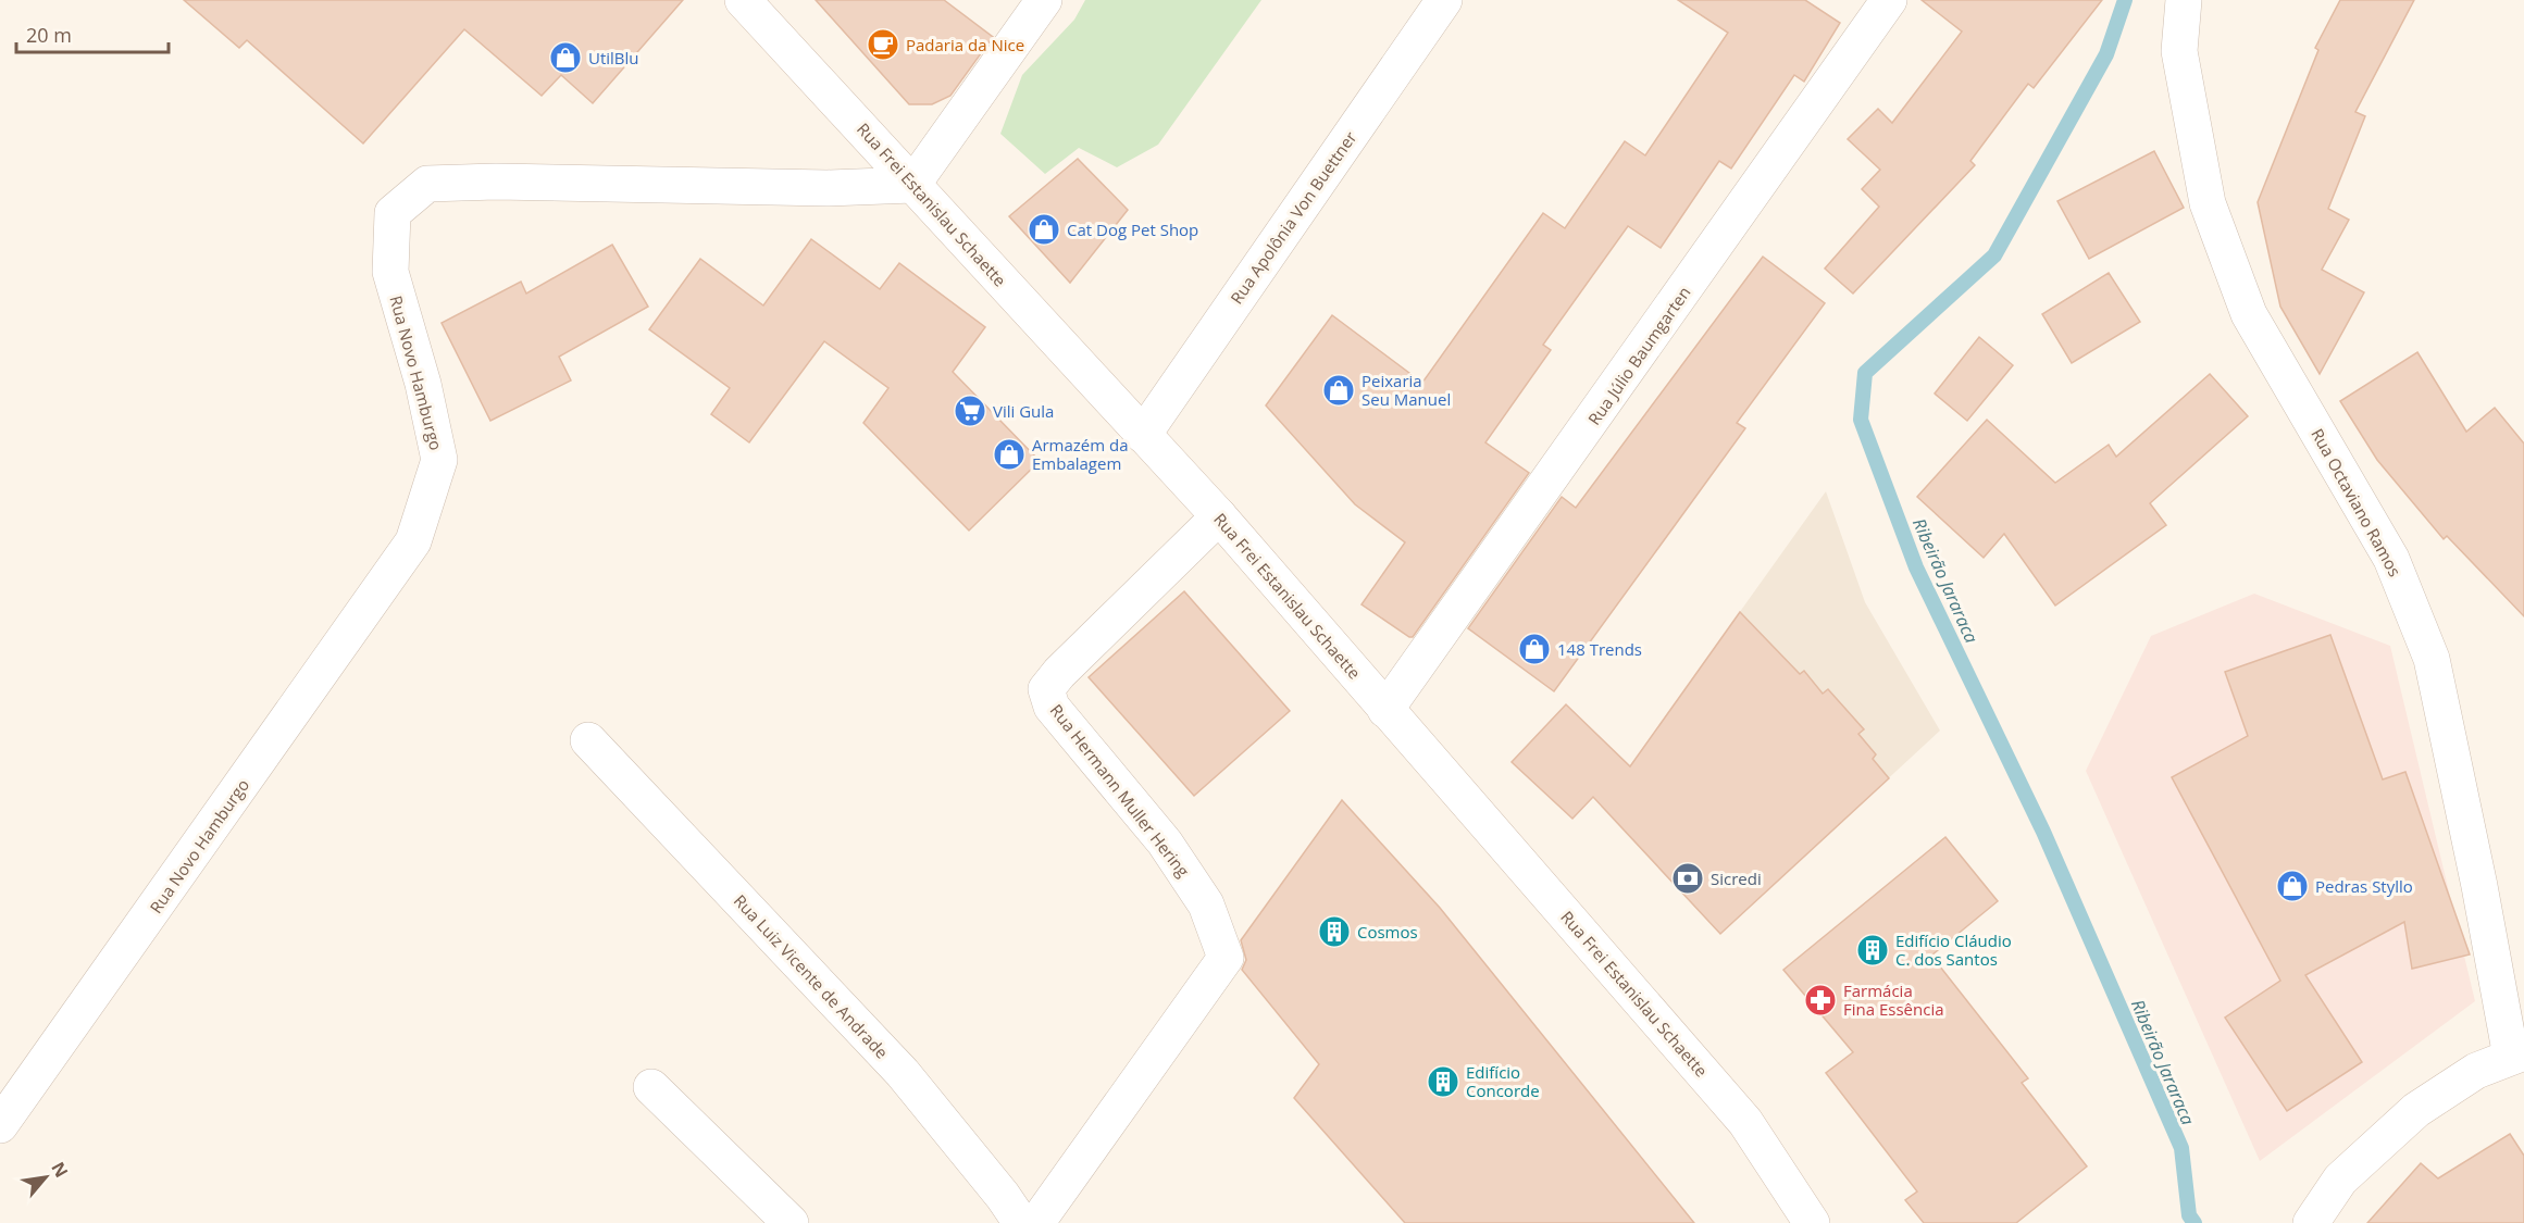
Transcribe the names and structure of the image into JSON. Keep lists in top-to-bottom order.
{
  "streets": {
    "street": [
      "Rua Frei Estanislau Schaette",
      "Rua Apolônia Von Buettner",
      "Rua Júlio Baumgarten",
      "Rua Novo Hamburgo",
      "Rua Octaviano Ramos",
      "Rua Hermann Muller Hering",
      "Rua Luiz Vicente de Andrade"
    ]
  },
  "crossings": [
    ["Rua Frei Estanislau Schaette", "Rua Apolônia Von Buettner"],
    ["Rua Frei Estanislau Schaette", "Rua Júlio Baumgarten"],
    ["Rua Frei Estanislau Schaette", "Rua Novo Hamburgo"],
    ["Rua Frei Estanislau Schaette", "Rua Hermann Muller Hering"]
  ],
  "water": ["Ribeirão Jararaca"],
  "places": {
    "cafe": ["Padaria da Nice"],
    "shop": [
      "UtilBlu",
      "Cat Dog Pet Shop",
      "Peixaria Seu Manuel",
      "Armazém da Embalagem",
      "148 Trends",
      "Pedras Styllo"
    ],
    "supermarket": ["Vili Gula"],
    "bank": ["Sicredi"],
    "building": ["Cosmos", "Edifício Cláudio C. dos Santos", "Edifício Concorde"],
    "pharmacy": ["Farmácia Fina Essência"]
  },
  "scale_bar": "20 m",
  "north": "top right"
}
